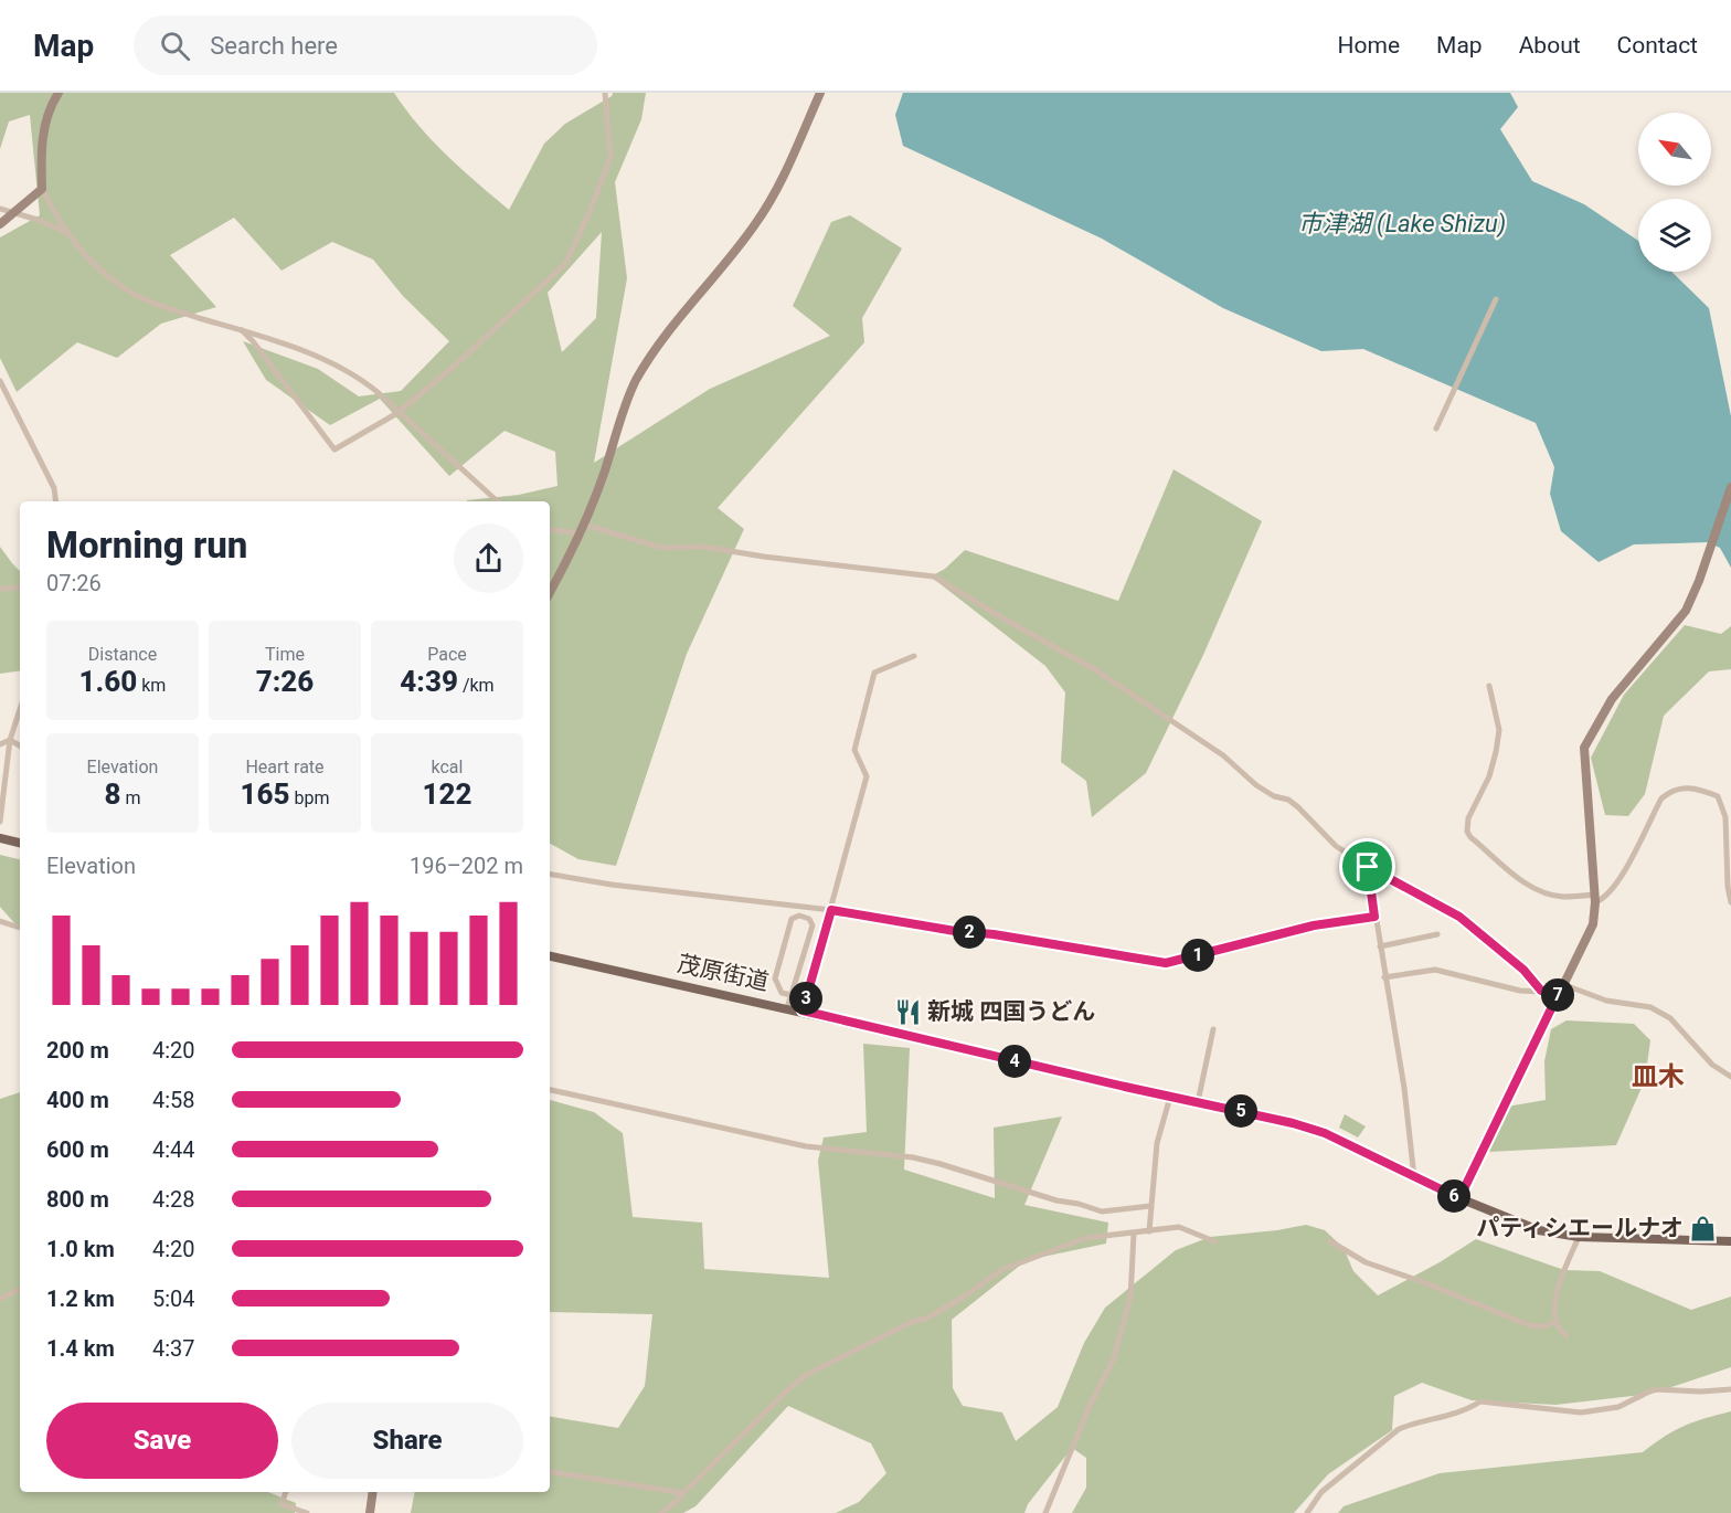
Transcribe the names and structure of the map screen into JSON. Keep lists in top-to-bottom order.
{
  "streets": {
    "main road": ["茂原街道"]
  },
  "districts": ["皿木"],
  "water": ["市津湖 (Lake Shizu)"],
  "places": {
    "restaurant": ["新城 四国うどん"],
    "shop": ["パティシエールナオ"]
  },
  "north": "top left",
  "page": {
    "header": "Map",
    "search": "Search here",
    "nav": [
      "Home",
      "Map",
      "About",
      "Contact"
    ],
    "heading": ["Morning run", "07:26"],
    "stats": [
      ["Distance", "1.60 km"],
      ["Time", "7:26"],
      ["Pace", "4:39 /km"],
      ["Elevation", "8 m"],
      ["Heart rate", "165 bpm"],
      ["kcal", "122"]
    ],
    "chart": ["Elevation", "196–202 m"],
    "pins": [
      "2",
      "1",
      "7",
      "3",
      "4",
      "5",
      "6"
    ],
    "list": [
      {
        "name": "200 m",
        "note": "4:20"
      },
      {
        "name": "400 m",
        "note": "4:58"
      },
      {
        "name": "600 m",
        "note": "4:44"
      },
      {
        "name": "800 m",
        "note": "4:28"
      },
      {
        "name": "1.0 km",
        "note": "4:20"
      },
      {
        "name": "1.2 km",
        "note": "5:04"
      },
      {
        "name": "1.4 km",
        "note": "4:37"
      }
    ],
    "buttons": ["Save", "Share"]
  }
}
